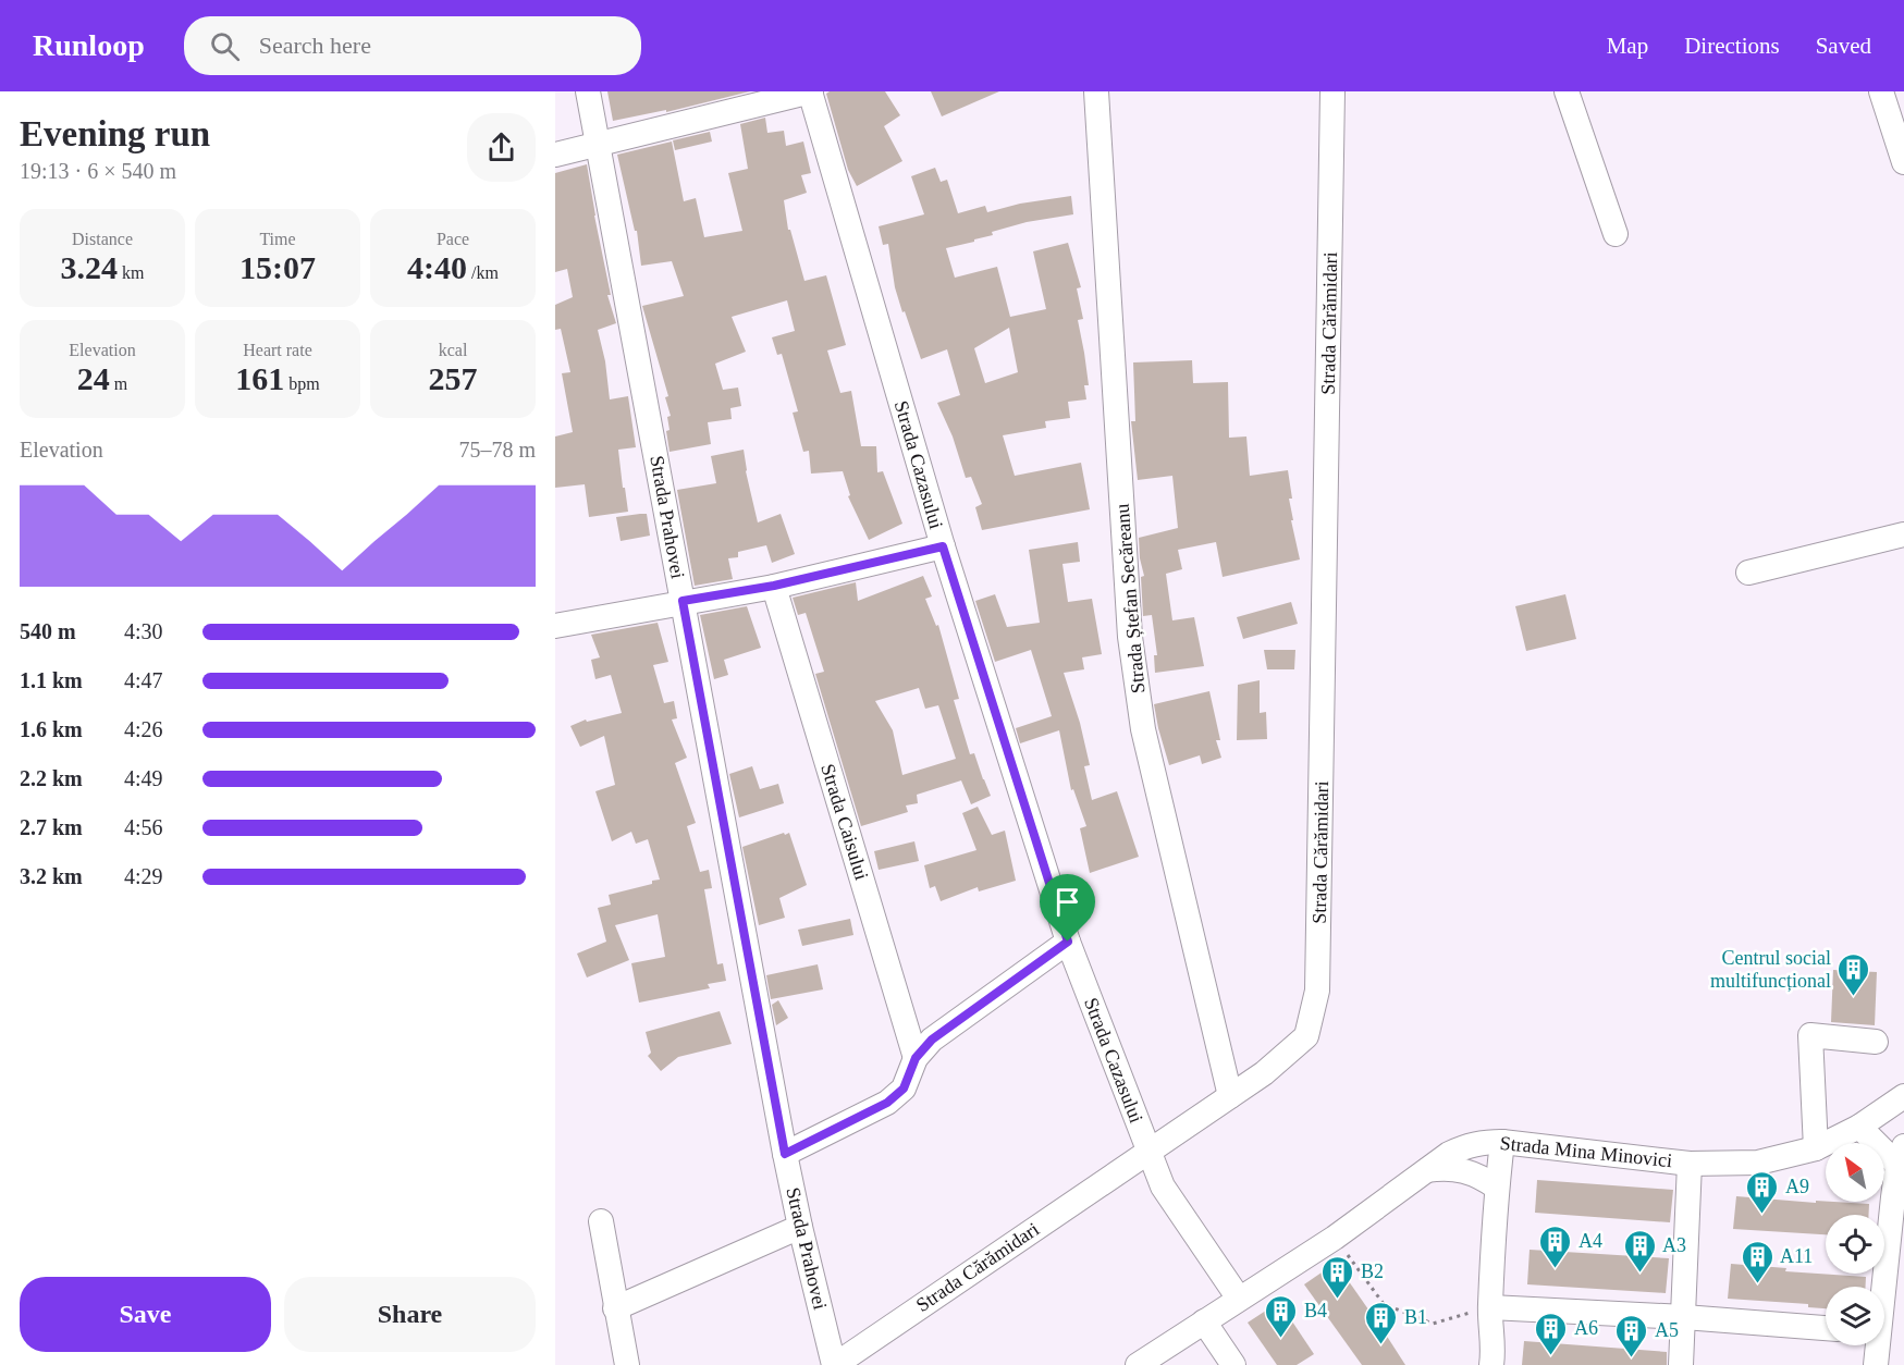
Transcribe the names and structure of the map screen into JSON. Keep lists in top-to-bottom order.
{
  "streets": {
    "street": [
      "Strada Cărămidari",
      "Strada Cazasului",
      "Strada Prahovei",
      "Strada Ștefan Secăreanu",
      "Strada Caisului",
      "Strada Mina Minovici"
    ]
  },
  "crossings": [
    ["Strada Cărămidari", "Strada Cazasului"],
    ["Strada Cărămidari", "Strada Prahovei"],
    ["Strada Cărămidari", "Strada Ștefan Secăreanu"],
    ["Strada Cazasului", "Strada Mina Minovici"]
  ],
  "places": {
    "building": [
      "Centrul social multifuncțional",
      "A9",
      "A4",
      "A3",
      "A11",
      "B2",
      "B4",
      "B1",
      "A6",
      "A5"
    ]
  },
  "north": "top left",
  "page": {
    "header": "Runloop",
    "search": "Search here",
    "nav": ["Map", "Directions", "Saved"],
    "heading": ["Evening run", "19:13 · 6 × 540 m"],
    "stats": [
      ["Distance", "3.24 km"],
      ["Time", "15:07"],
      ["Pace", "4:40 /km"],
      ["Elevation", "24 m"],
      ["Heart rate", "161 bpm"],
      ["kcal", "257"]
    ],
    "chart": ["Elevation", "75–78 m"],
    "list": [
      {
        "name": "540 m",
        "note": "4:30"
      },
      {
        "name": "1.1 km",
        "note": "4:47"
      },
      {
        "name": "1.6 km",
        "note": "4:26"
      },
      {
        "name": "2.2 km",
        "note": "4:49"
      },
      {
        "name": "2.7 km",
        "note": "4:56"
      },
      {
        "name": "3.2 km",
        "note": "4:29"
      }
    ],
    "buttons": ["Save", "Share"]
  }
}
